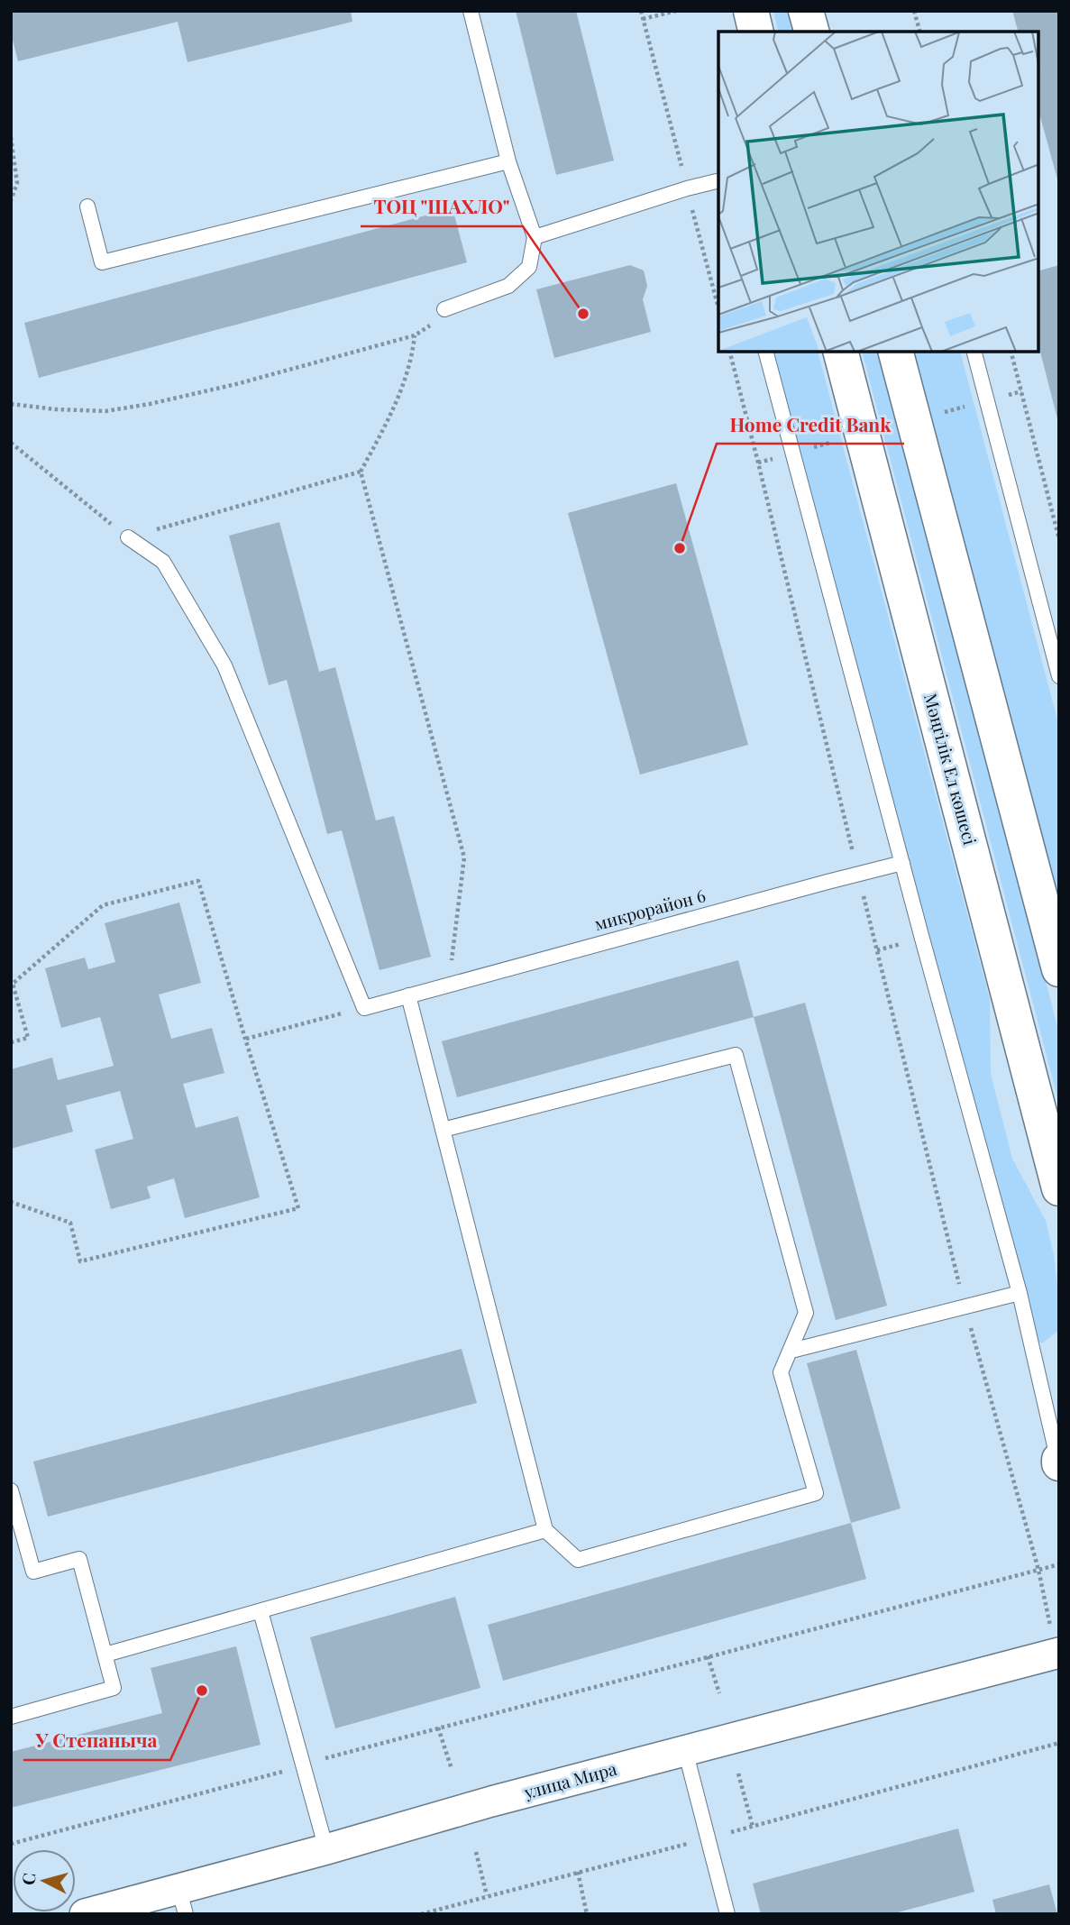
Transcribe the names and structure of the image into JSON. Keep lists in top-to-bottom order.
{
  "streets": {
    "street": ["Мәңгілік Ел көшесі", "улица Мира"],
    "lane": ["микрорайон 6"]
  },
  "places": ["ТОЦ \"ШАХЛО\"", "Home Credit Bank", "У Степаныча"],
  "north": "left"
}
